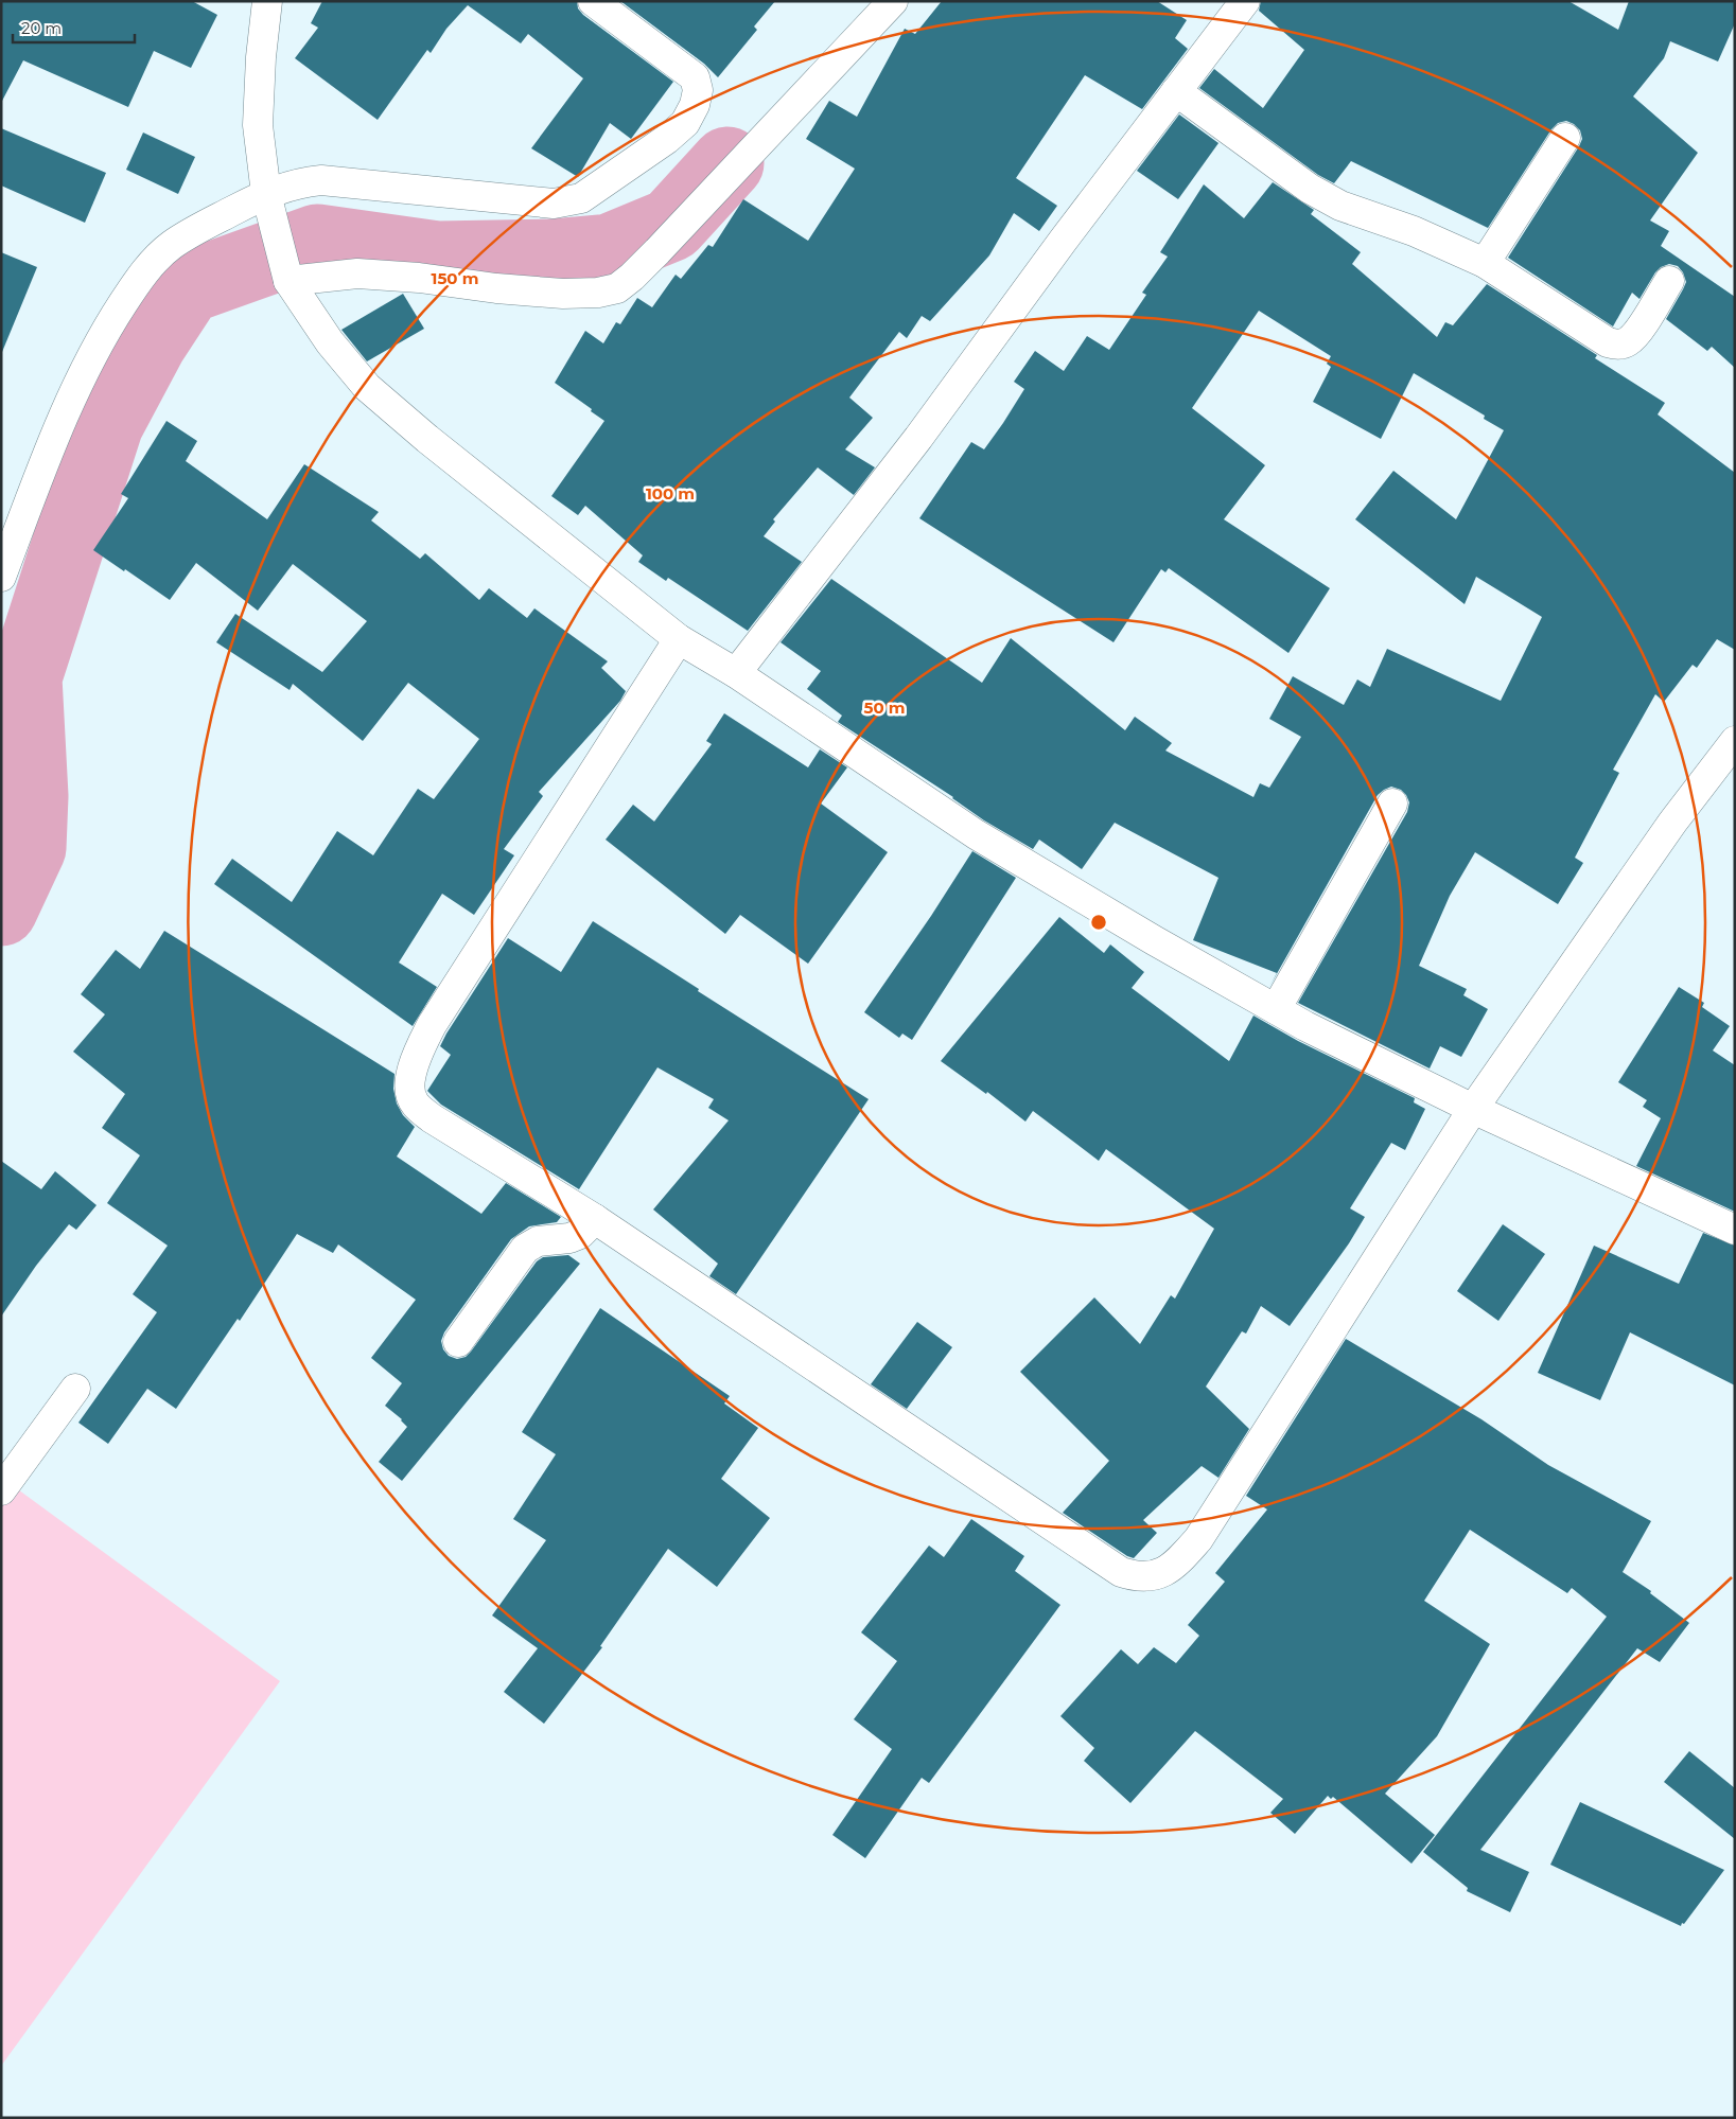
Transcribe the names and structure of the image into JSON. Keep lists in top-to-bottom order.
{
  "scale_bar": "20 m",
  "rings": ["150 m", "100 m", "50 m"]
}
